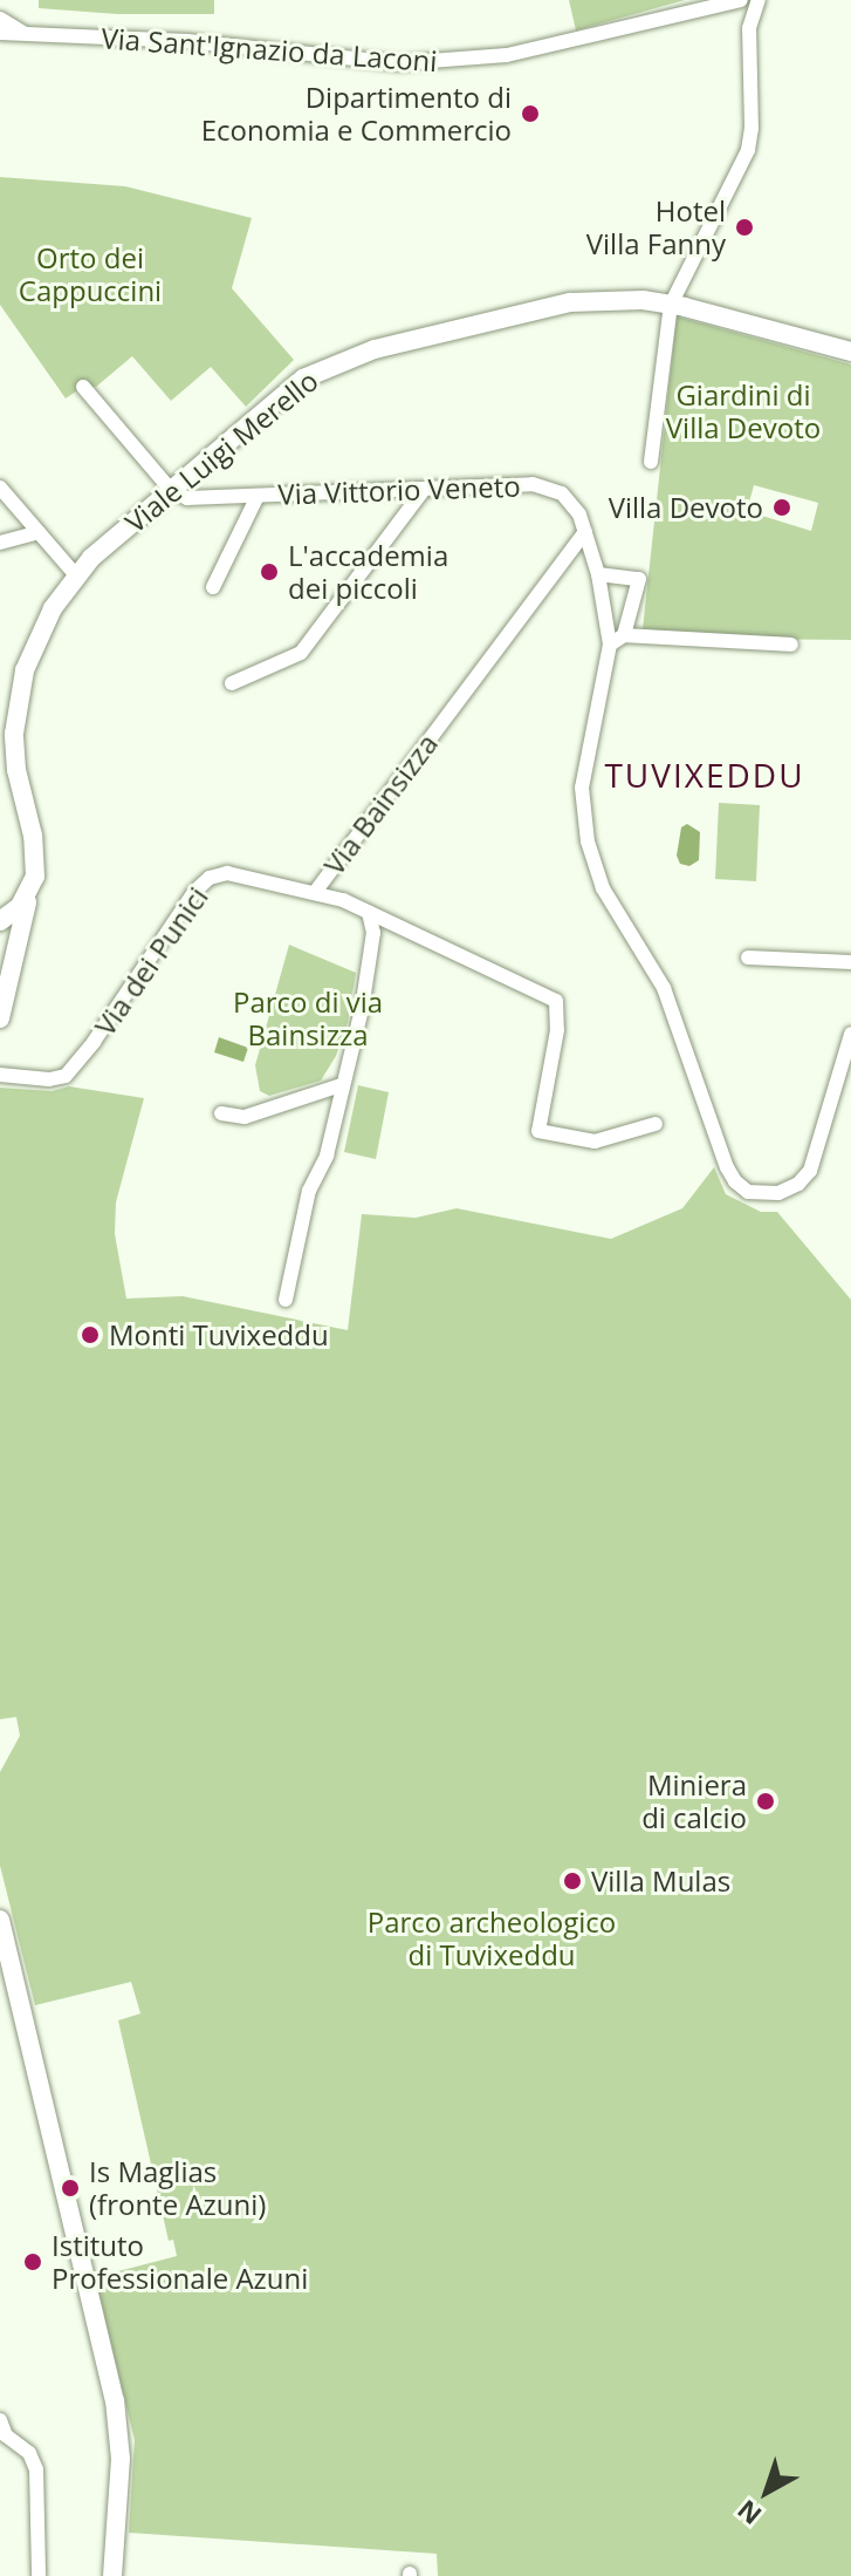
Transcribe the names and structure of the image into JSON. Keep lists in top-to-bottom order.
{
  "streets": {
    "street": [
      "Via Sant'Ignazio da Laconi",
      "Viale Luigi Merello",
      "Via Vittorio Veneto",
      "Via Bainsizza",
      "Via dei Punici"
    ]
  },
  "crossings": [
    ["Viale Luigi Merello", "Via Vittorio Veneto"],
    ["Via Vittorio Veneto", "Via Bainsizza"],
    ["Via Bainsizza", "Via dei Punici"]
  ],
  "districts": ["TUVIXEDDU"],
  "parks": [
    "Orto dei Cappuccini",
    "Giardini di Villa Devoto",
    "Parco di via Bainsizza",
    "Parco archeologico di Tuvixeddu"
  ],
  "places": [
    "Dipartimento di Economia e Commercio",
    "Hotel Villa Fanny",
    "Villa Devoto",
    "L'accademia dei piccoli",
    "Monti Tuvixeddu",
    "Miniera di calcio",
    "Villa Mulas",
    "Is Maglias (fronte Azuni)",
    "Istituto Professionale Azuni"
  ],
  "north": "bottom left"
}
